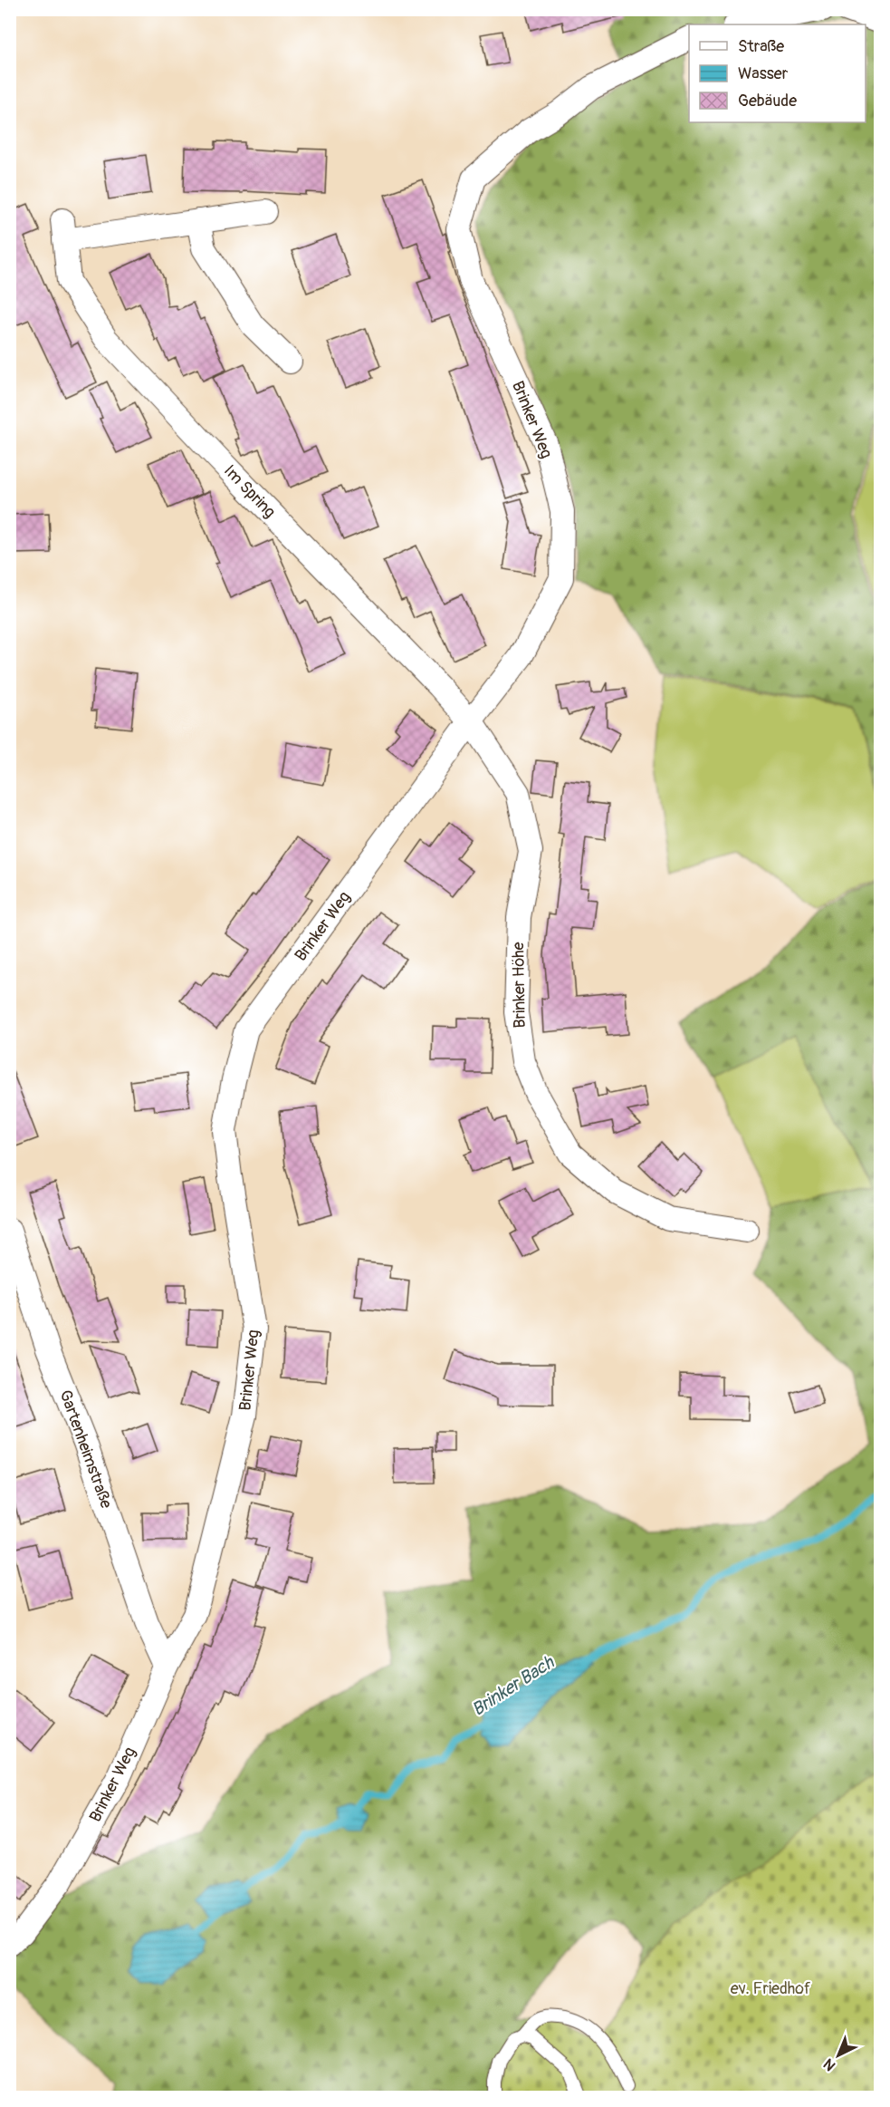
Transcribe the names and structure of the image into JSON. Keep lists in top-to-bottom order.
{
  "streets": {
    "street": [
      "Brinker Weg",
      "Im Spring",
      "Brinker Höhe",
      "Gartenheimstraße"
    ]
  },
  "crossings": [
    ["Brinker Weg", "Im Spring"],
    ["Brinker Weg", "Brinker Höhe"],
    ["Brinker Weg", "Gartenheimstraße"],
    ["Im Spring", "Brinker Höhe"]
  ],
  "water": ["Brinker Bach"],
  "parks": ["ev. Friedhof"],
  "legend": ["Straße", "Wasser", "Gebäude"],
  "north": "bottom left"
}
